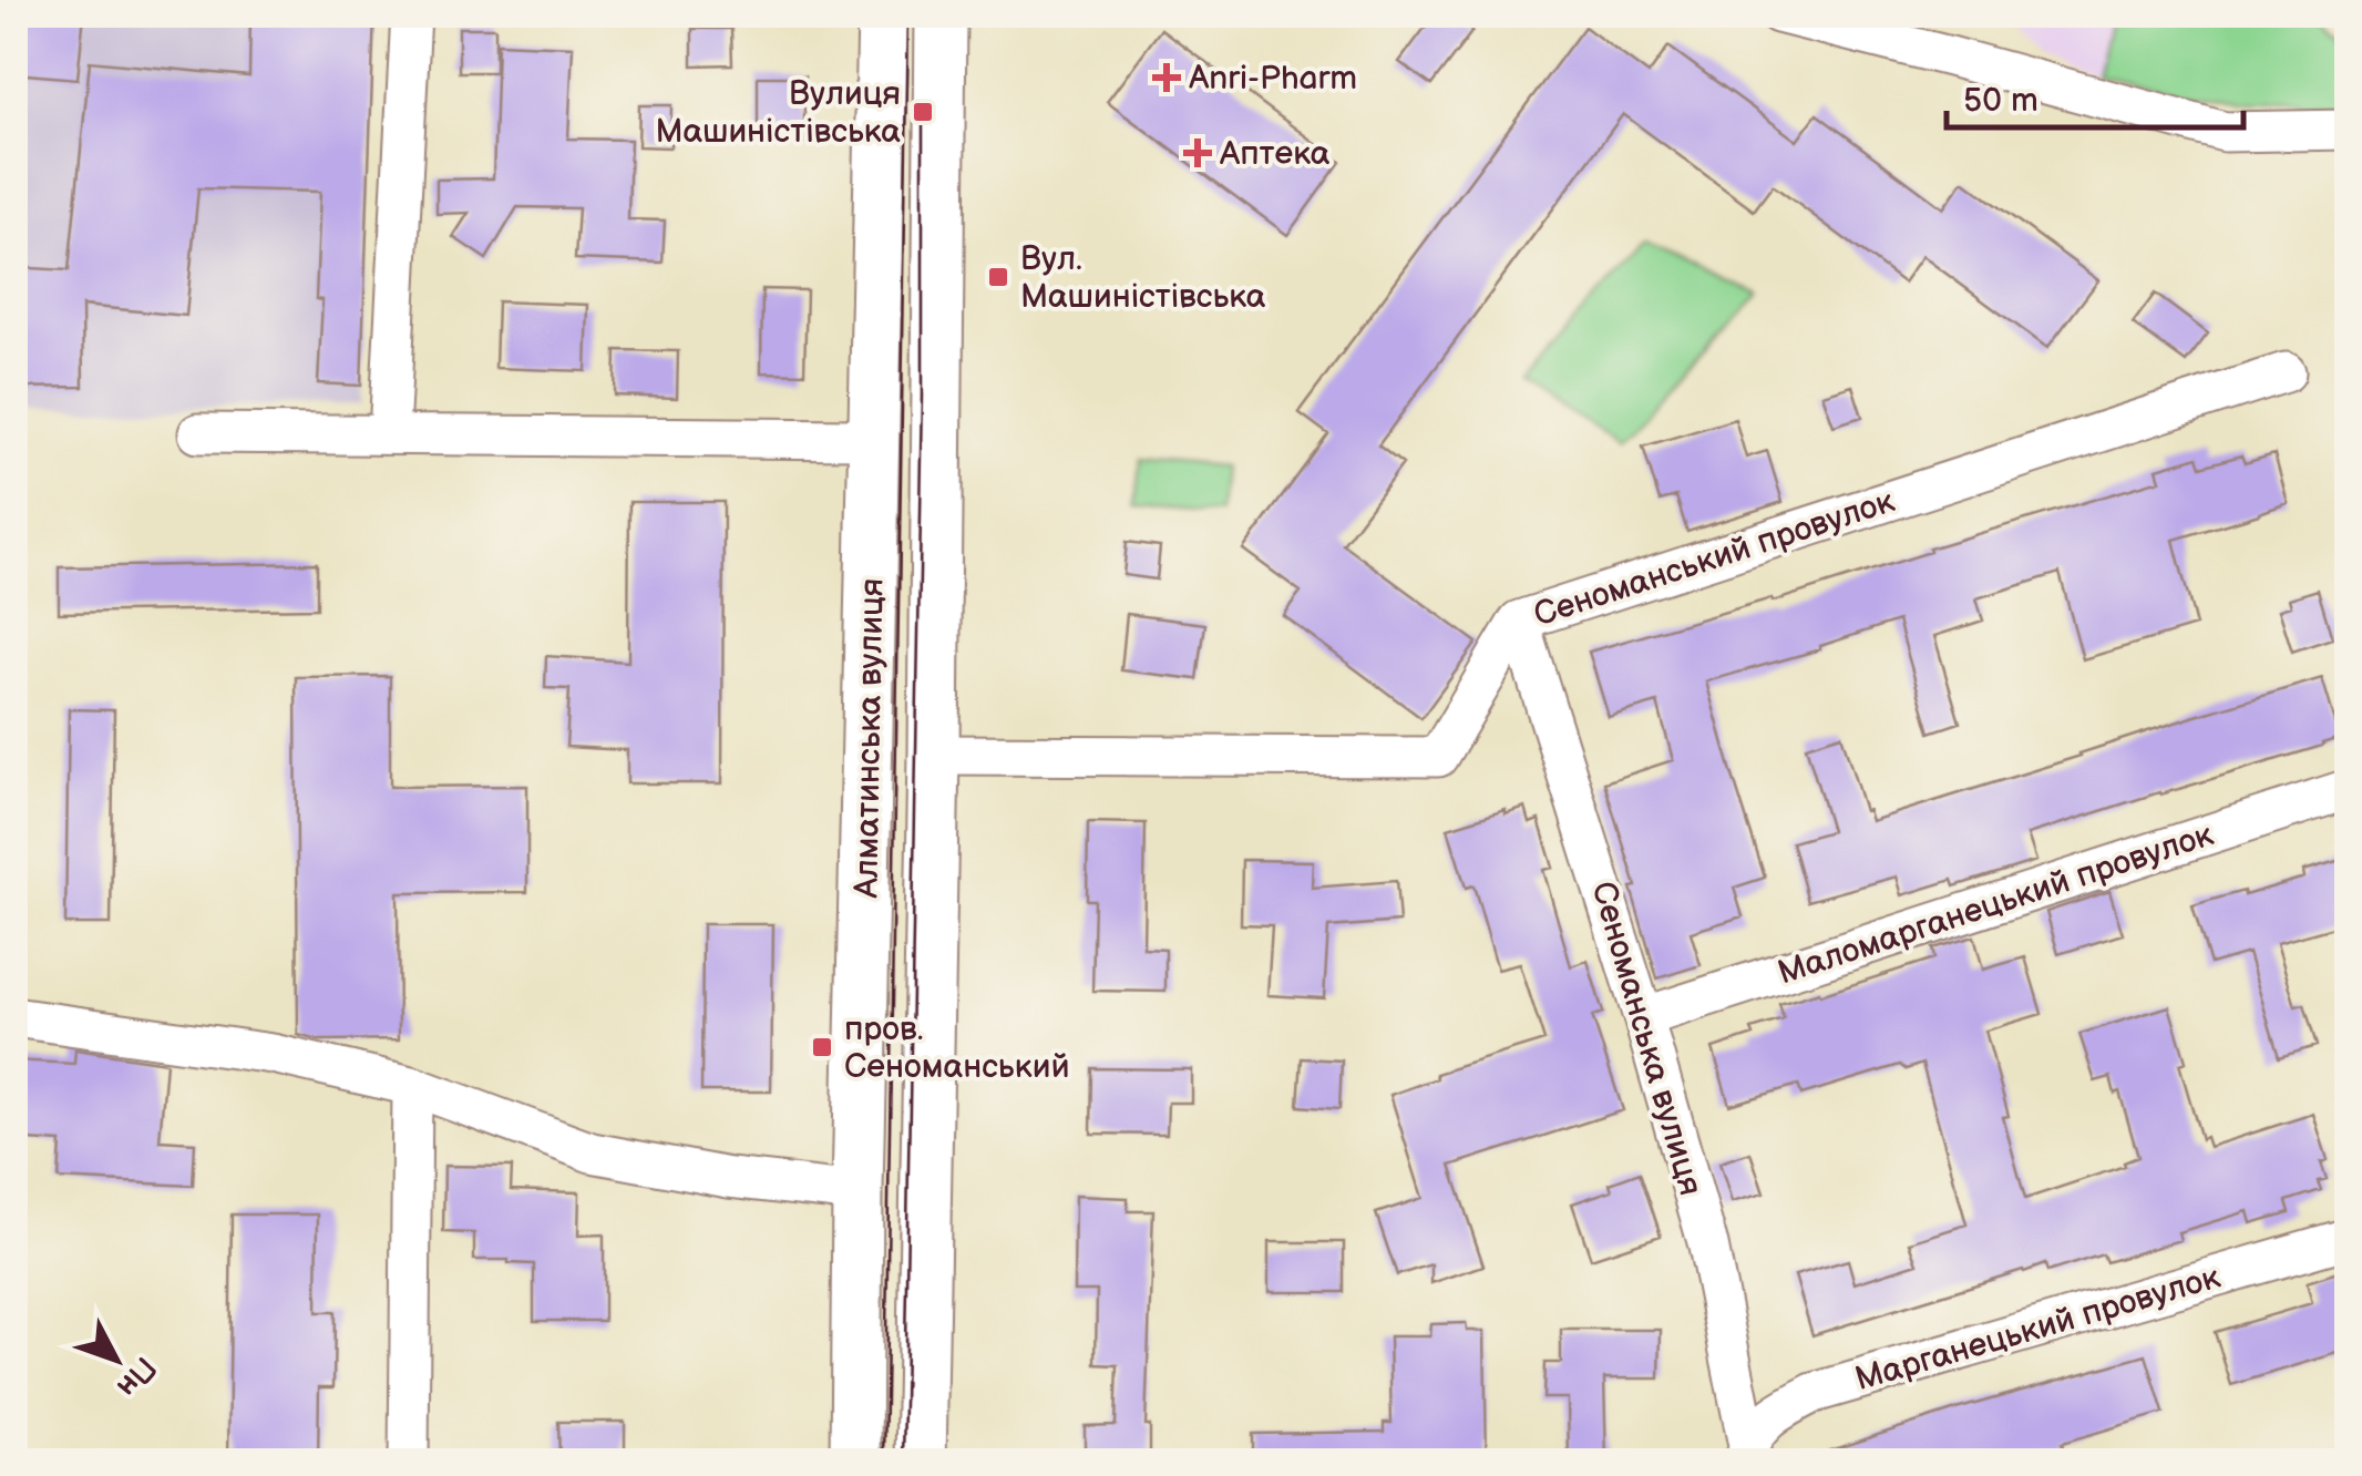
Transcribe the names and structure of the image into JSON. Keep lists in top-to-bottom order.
{
  "streets": {
    "street": [
      "Сеноманський провулок",
      "Алматинська вулиця",
      "Маломарганецький провулок",
      "Сеноманська вулиця",
      "Марганецький провулок"
    ]
  },
  "crossings": [
    ["Сеноманський провулок", "Алматинська вулиця"],
    ["Сеноманський провулок", "Сеноманська вулиця"],
    ["Маломарганецький провулок", "Сеноманська вулиця"],
    ["Сеноманська вулиця", "Марганецький провулок"]
  ],
  "places": {
    "health": ["Anri-Pharm", "Аптека"],
    "transit": ["Вулиця Машиністівська", "Вул. Машиністівська", "пров. Сеноманський"]
  },
  "scale_bar": "50 m",
  "north": "bottom right"
}
